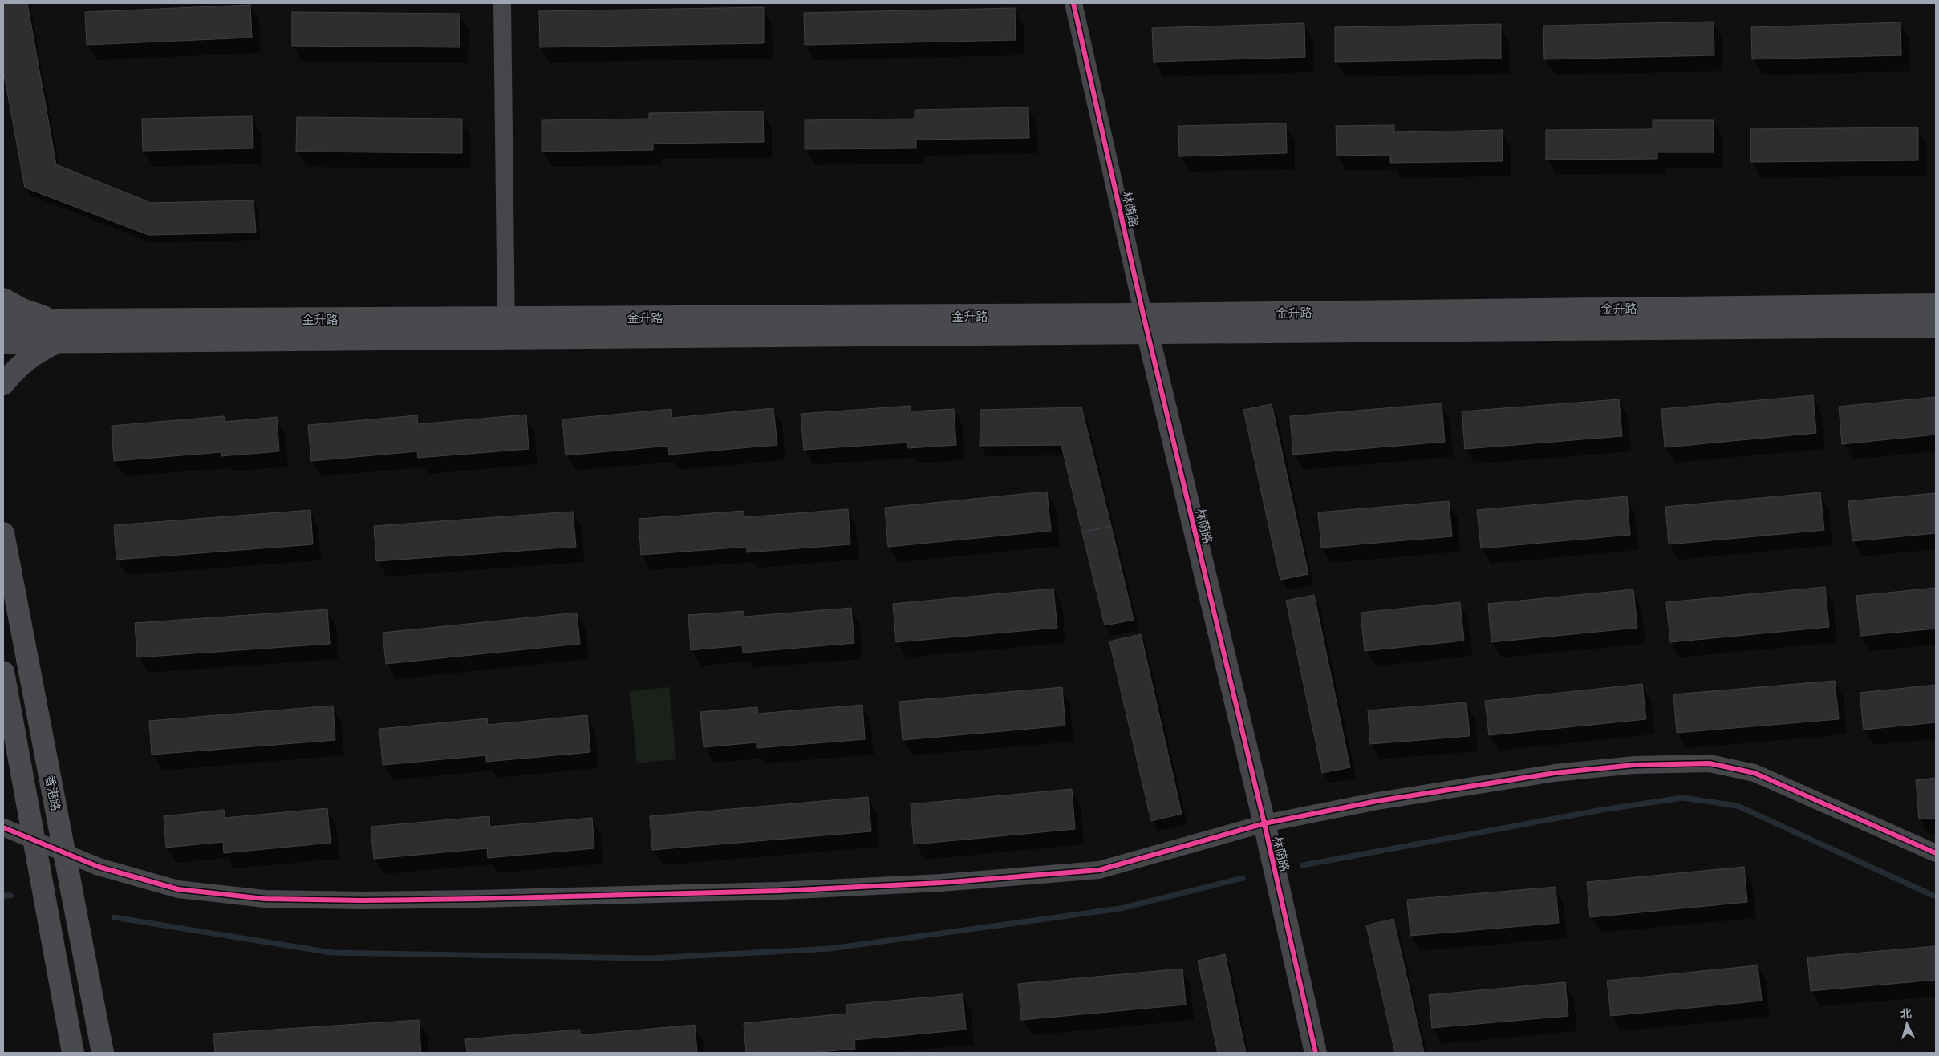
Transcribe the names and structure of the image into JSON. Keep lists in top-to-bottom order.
{
  "streets": {
    "main road": ["金升路", "香港路"],
    "street": ["林荫路"]
  },
  "crossings": [
    ["林荫路", "金升路"]
  ],
  "north": "top"
}
